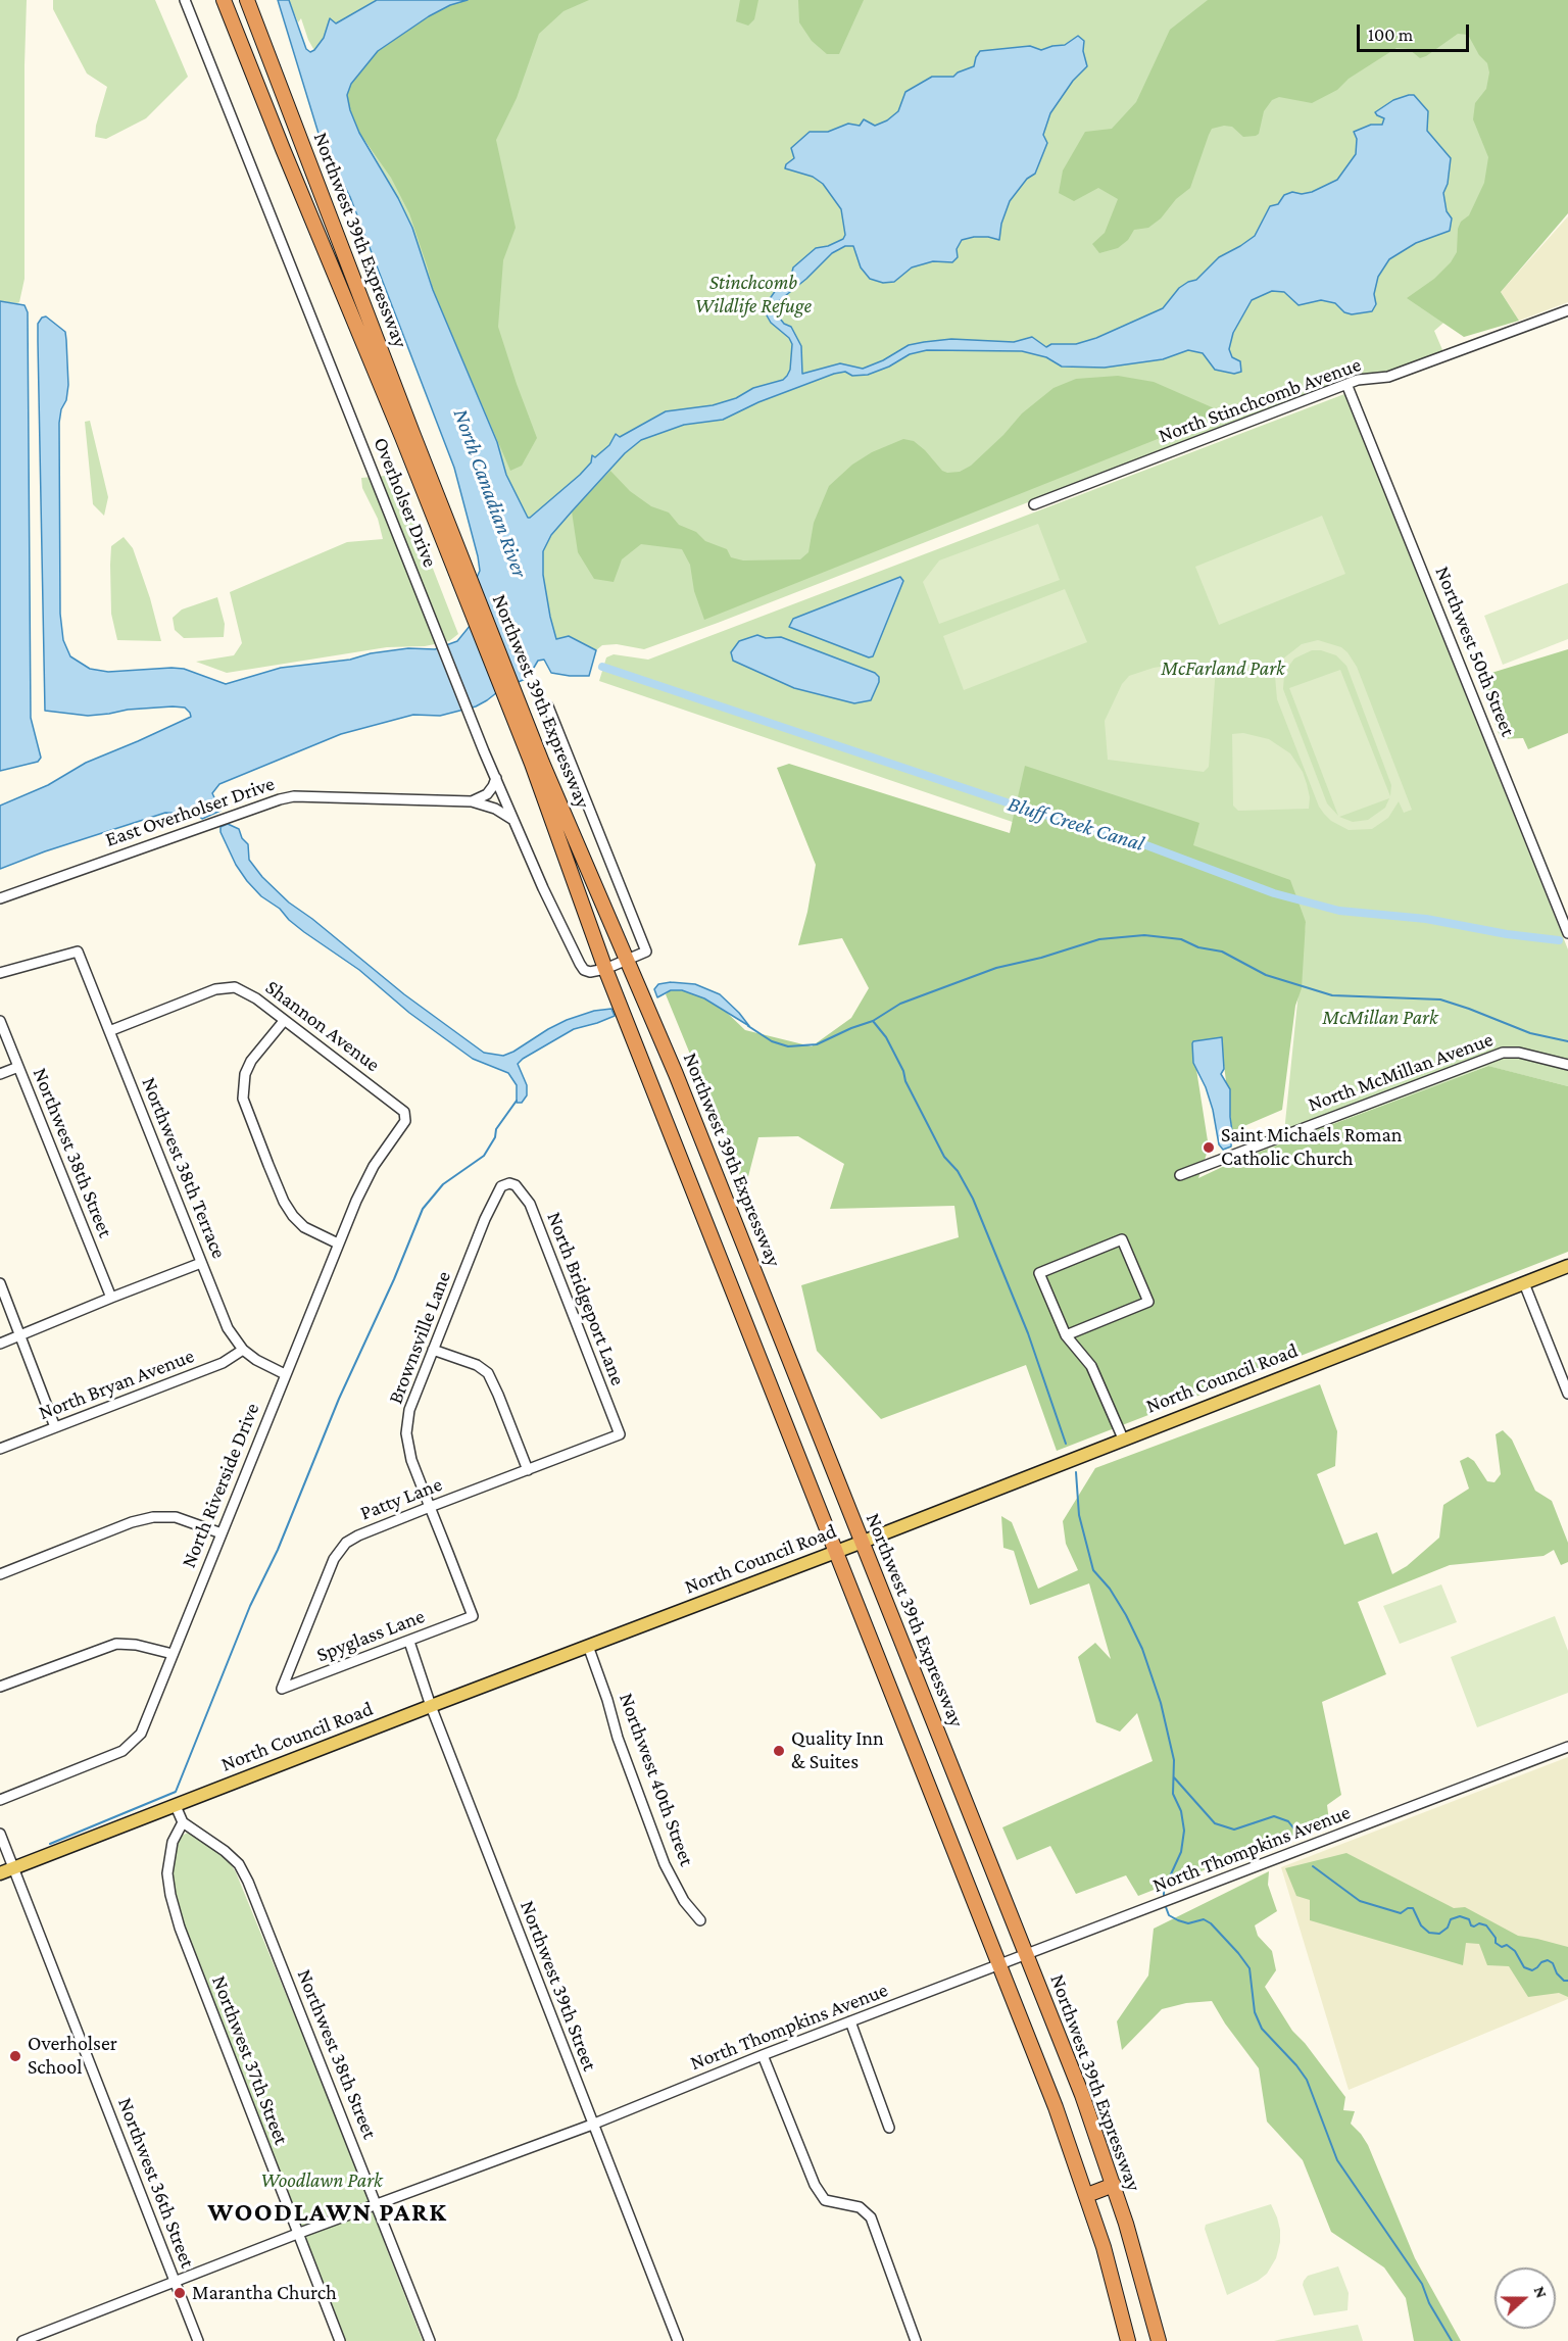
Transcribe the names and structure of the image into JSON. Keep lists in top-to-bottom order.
{
  "streets": {
    "highway": ["Northwest 39th Expressway"],
    "main road": ["North Council Road"],
    "street": [
      "North Stinchcomb Avenue",
      "Overholser Drive",
      "Northwest 50th Street",
      "East Overholser Drive",
      "Shannon Avenue",
      "North McMillan Avenue",
      "Northwest 38th Street",
      "Northwest 38th Terrace",
      "North Bridgeport Lane",
      "Brownsville Lane",
      "North Bryan Avenue",
      "North Riverside Drive",
      "Patty Lane",
      "Spyglass Lane",
      "Northwest 40th Street",
      "North Thompkins Avenue",
      "Northwest 39th Street",
      "Northwest 37th Street",
      "Northwest 36th Street"
    ]
  },
  "crossings": [
    ["Northwest 39th Expressway", "Overholser Drive"],
    ["Northwest 39th Expressway", "North Council Road"],
    ["Northwest 39th Expressway", "North Thompkins Avenue"],
    ["North Stinchcomb Avenue", "Northwest 50th Street"],
    ["Overholser Drive", "East Overholser Drive"],
    ["Shannon Avenue", "Northwest 38th Terrace"],
    ["Shannon Avenue", "North Riverside Drive"],
    ["Northwest 38th Street", "North Thompkins Avenue"],
    ["Northwest 38th Street", "Northwest 37th Street"],
    ["Northwest 38th Terrace", "North Bryan Avenue"],
    ["Northwest 38th Terrace", "North Riverside Drive"],
    ["North Bridgeport Lane", "Brownsville Lane"],
    ["North Bridgeport Lane", "Patty Lane"],
    ["Brownsville Lane", "Patty Lane"],
    ["Brownsville Lane", "Spyglass Lane"],
    ["North Council Road", "Northwest 40th Street"],
    ["North Council Road", "Northwest 39th Street"],
    ["North Council Road", "Northwest 36th Street"],
    ["Patty Lane", "Spyglass Lane"],
    ["Spyglass Lane", "Northwest 39th Street"],
    ["North Thompkins Avenue", "Northwest 39th Street"],
    ["North Thompkins Avenue", "Northwest 37th Street"],
    ["North Thompkins Avenue", "Northwest 36th Street"]
  ],
  "districts": ["WOODLAWN PARK"],
  "water": ["North Canadian River", "Bluff Creek Canal"],
  "parks": [
    "Stinchcomb Wildlife Refuge",
    "McFarland Park",
    "McMillan Park",
    "Woodlawn Park"
  ],
  "places": [
    "Saint Michaels Roman Catholic Church",
    "Quality Inn & Suites",
    "Overholser School",
    "Marantha Church"
  ],
  "scale_bar": "100 m",
  "north": "right"
}
